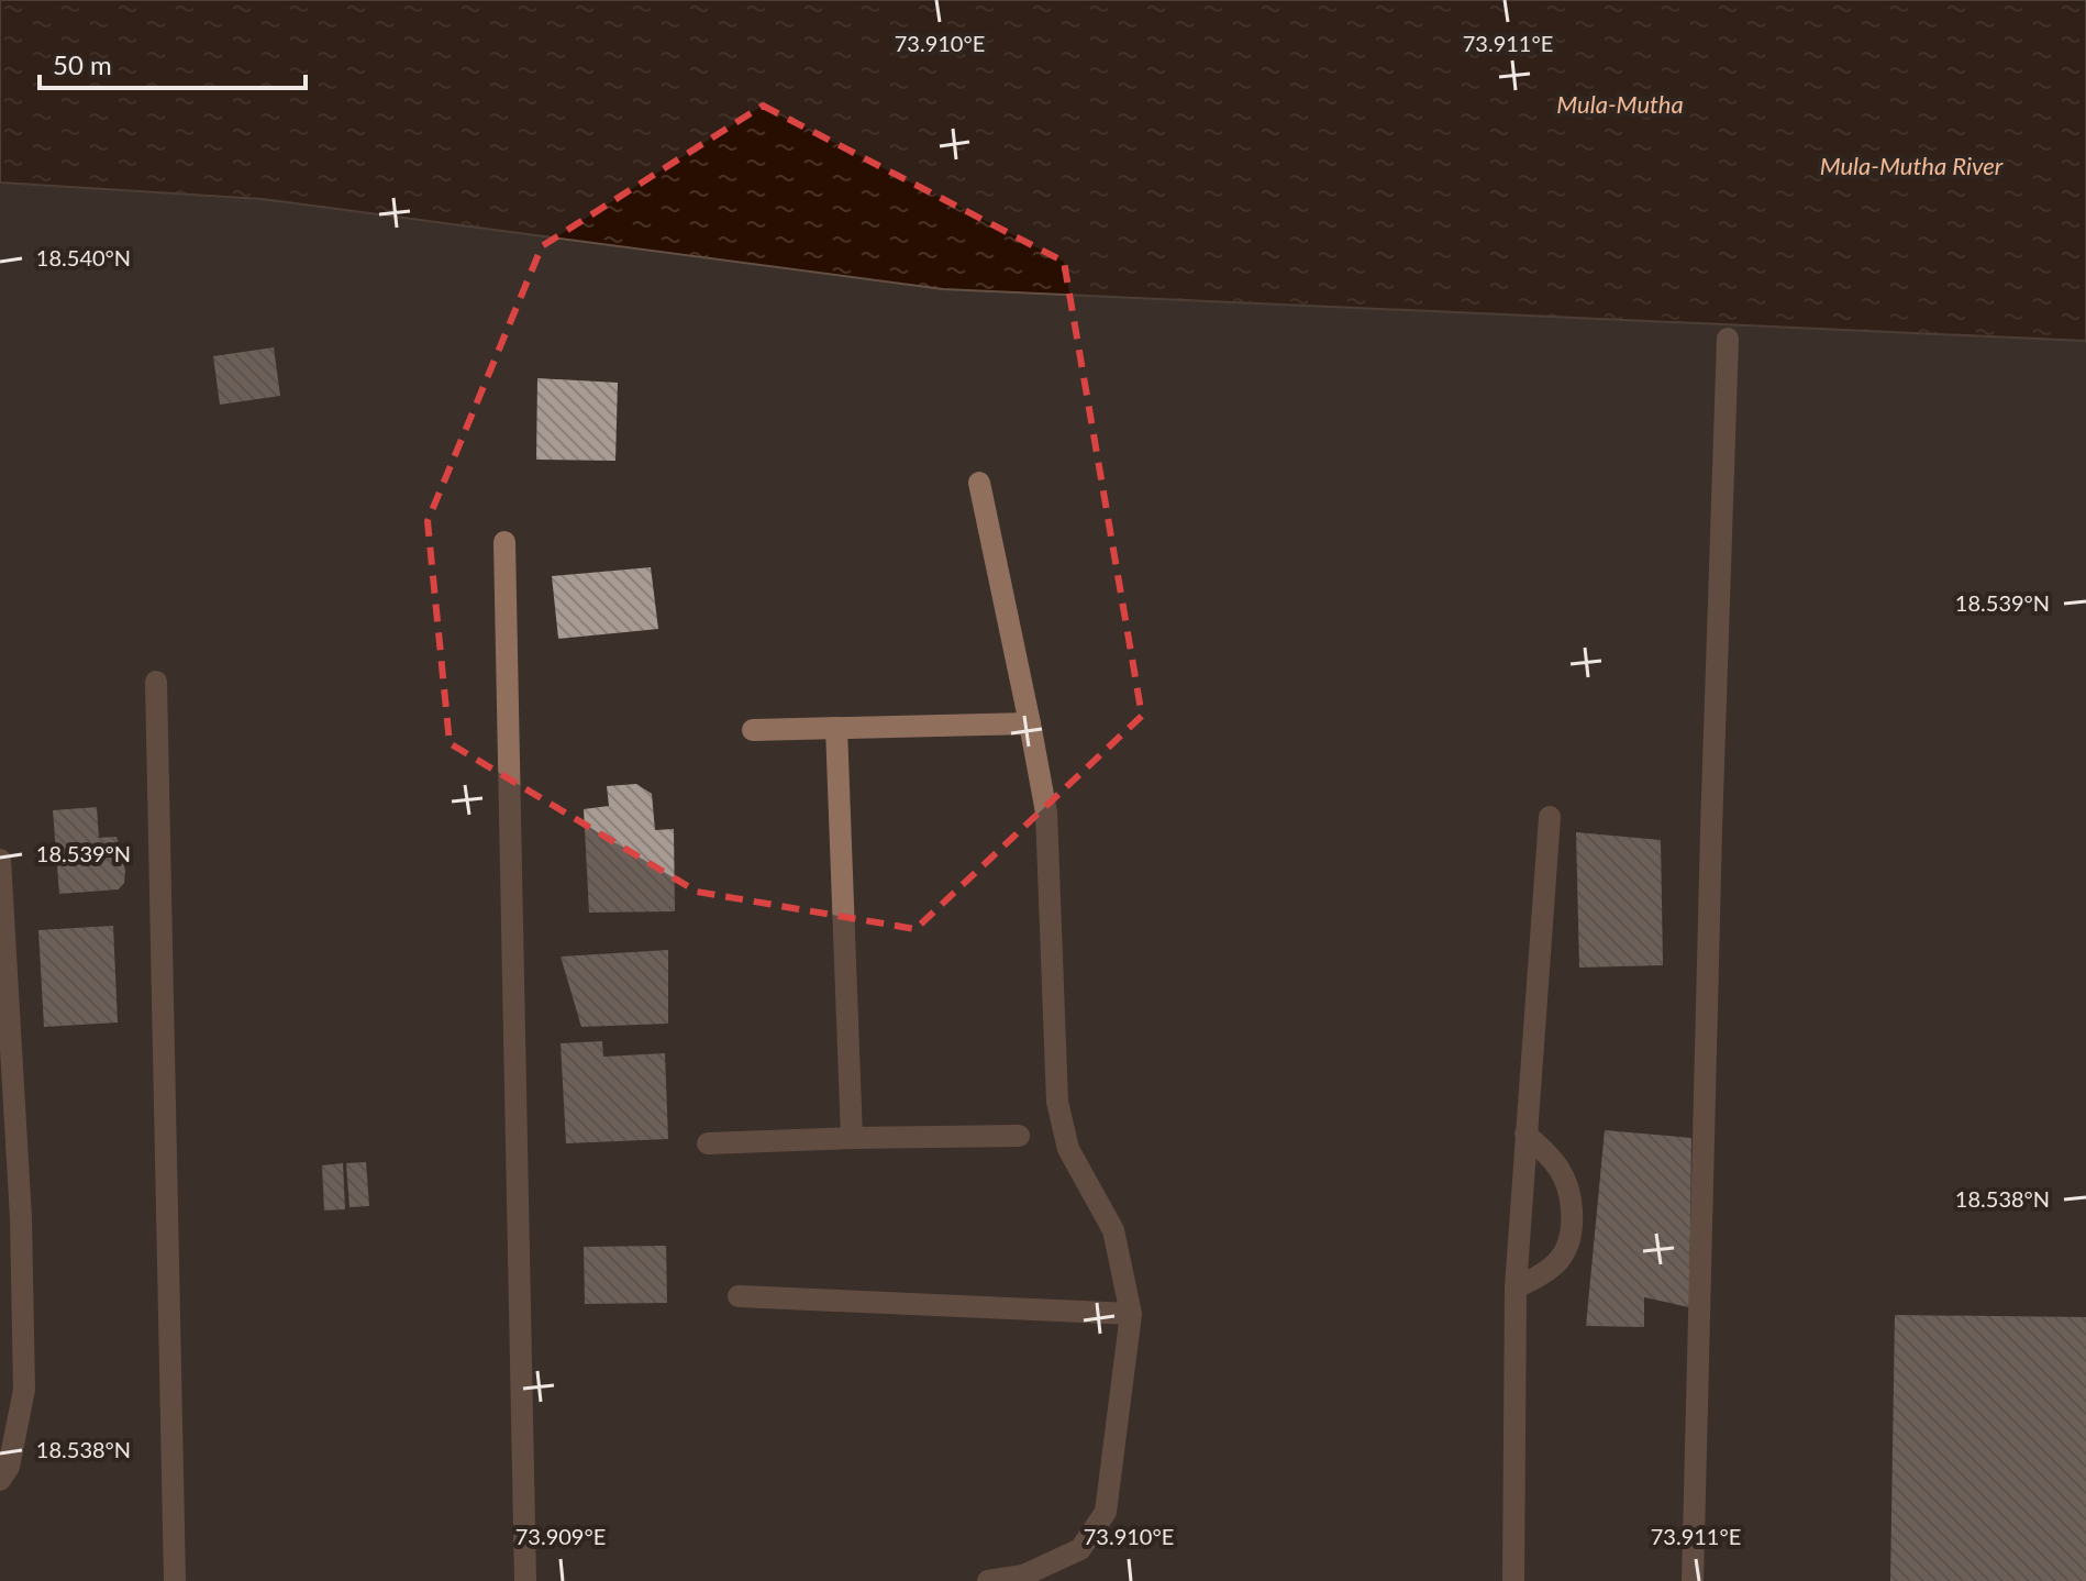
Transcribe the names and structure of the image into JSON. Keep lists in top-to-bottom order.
{
  "water": ["Mula-Mutha", "Mula-Mutha River"],
  "scale_bar": "50 m",
  "coordinates": [
    "73.910°E",
    "73.911°E",
    "18.540°N",
    "18.539°N",
    "18.538°N",
    "73.909°E"
  ]
}
